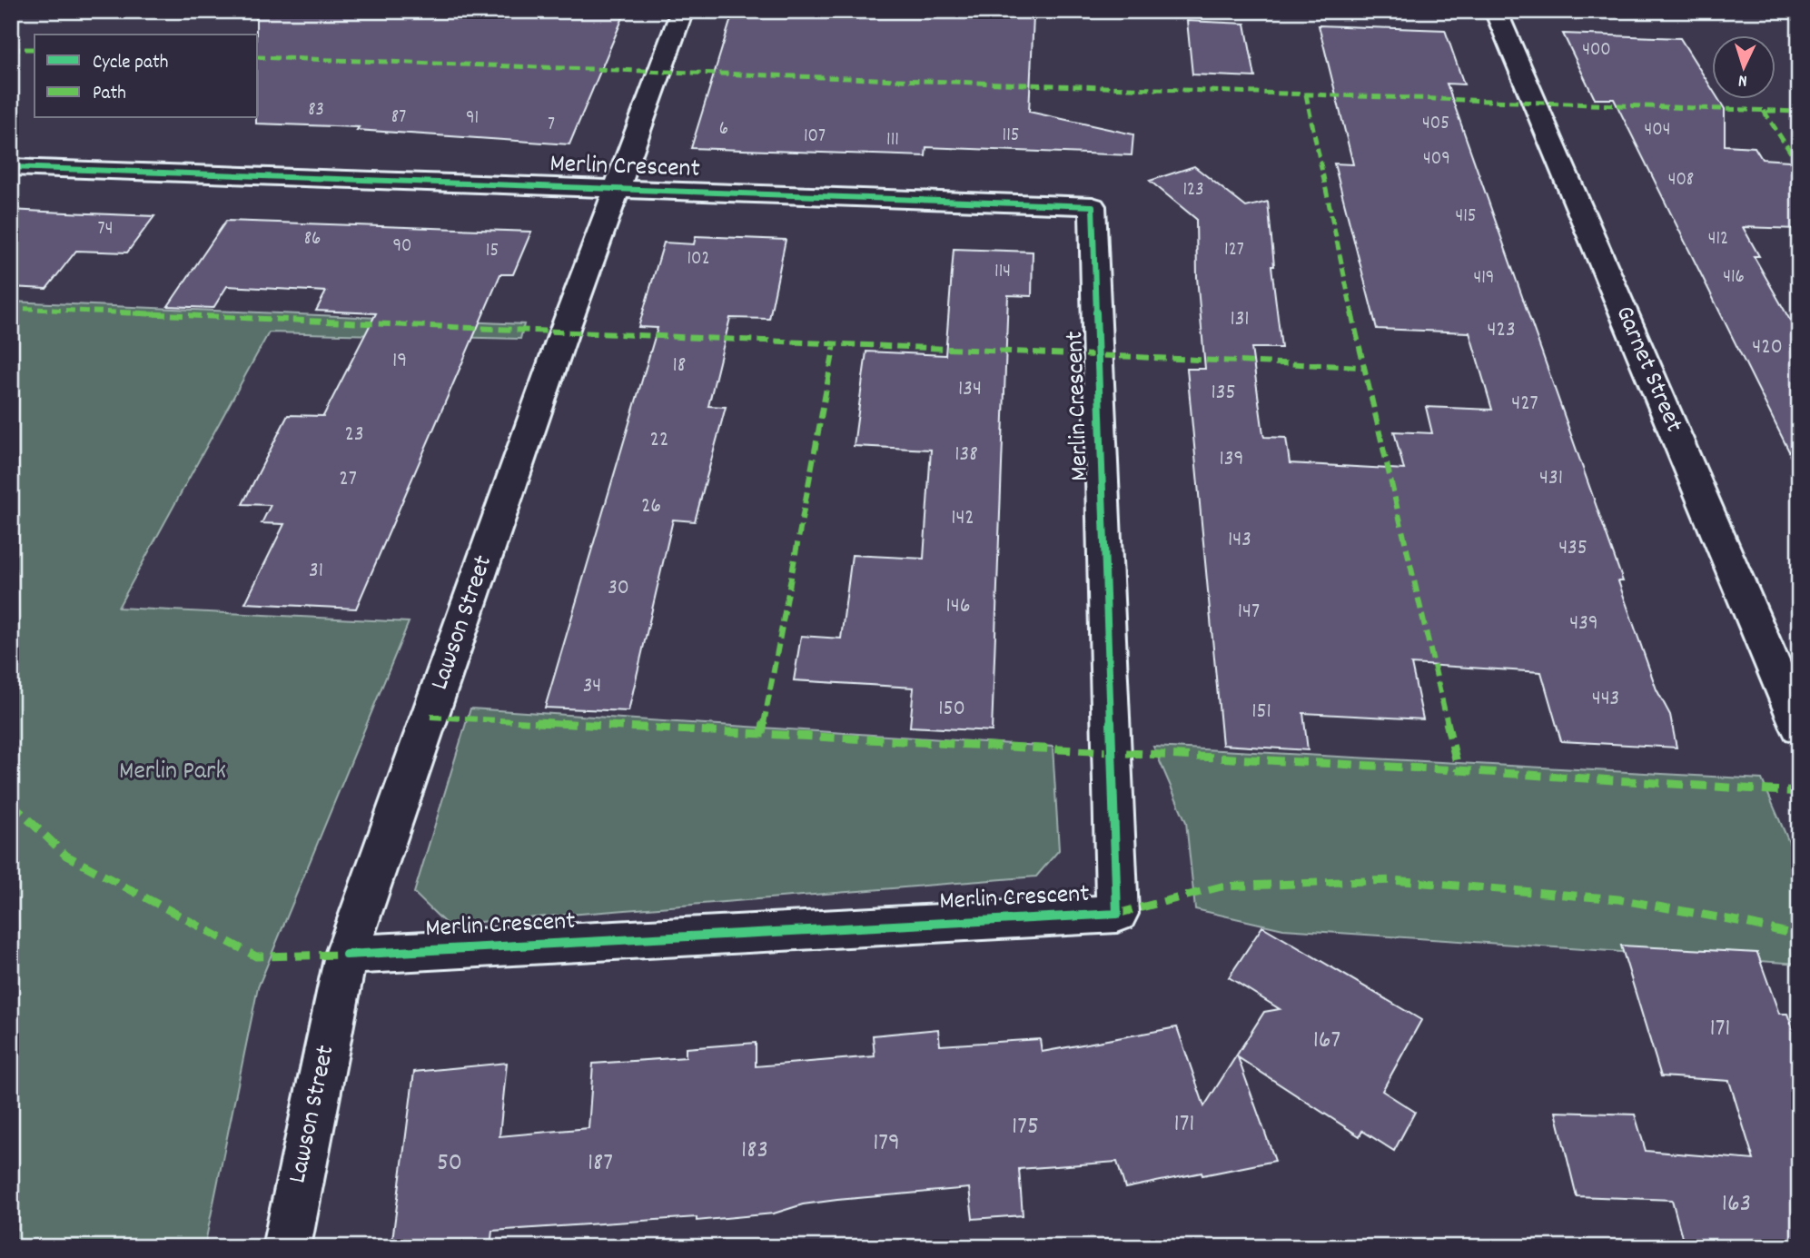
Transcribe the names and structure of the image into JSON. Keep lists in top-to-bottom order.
{
  "streets": {
    "street": ["Merlin Crescent", "Garnet Street", "Lawson Street"]
  },
  "crossings": [
    ["Merlin Crescent", "Lawson Street"]
  ],
  "parks": ["Merlin Park"],
  "house_numbers": [
    "400",
    "83",
    "87",
    "91",
    "405",
    "7",
    "6",
    "404",
    "115",
    "107",
    "111",
    "409",
    "408",
    "123",
    "415",
    "74",
    "86",
    "412",
    "90",
    "127",
    "15",
    "102",
    "114",
    "416",
    "419",
    "131",
    "423",
    "420",
    "19",
    "18",
    "134",
    "135",
    "427",
    "23",
    "22",
    "138",
    "139",
    "431",
    "27",
    "26",
    "142",
    "143",
    "435",
    "31",
    "30",
    "146",
    "147",
    "439",
    "34",
    "443",
    "150",
    "151",
    "171",
    "167",
    "171",
    "175",
    "179",
    "183",
    "50",
    "187",
    "163"
  ],
  "legend": ["Cycle path", "Path"],
  "north": "bottom"
}
